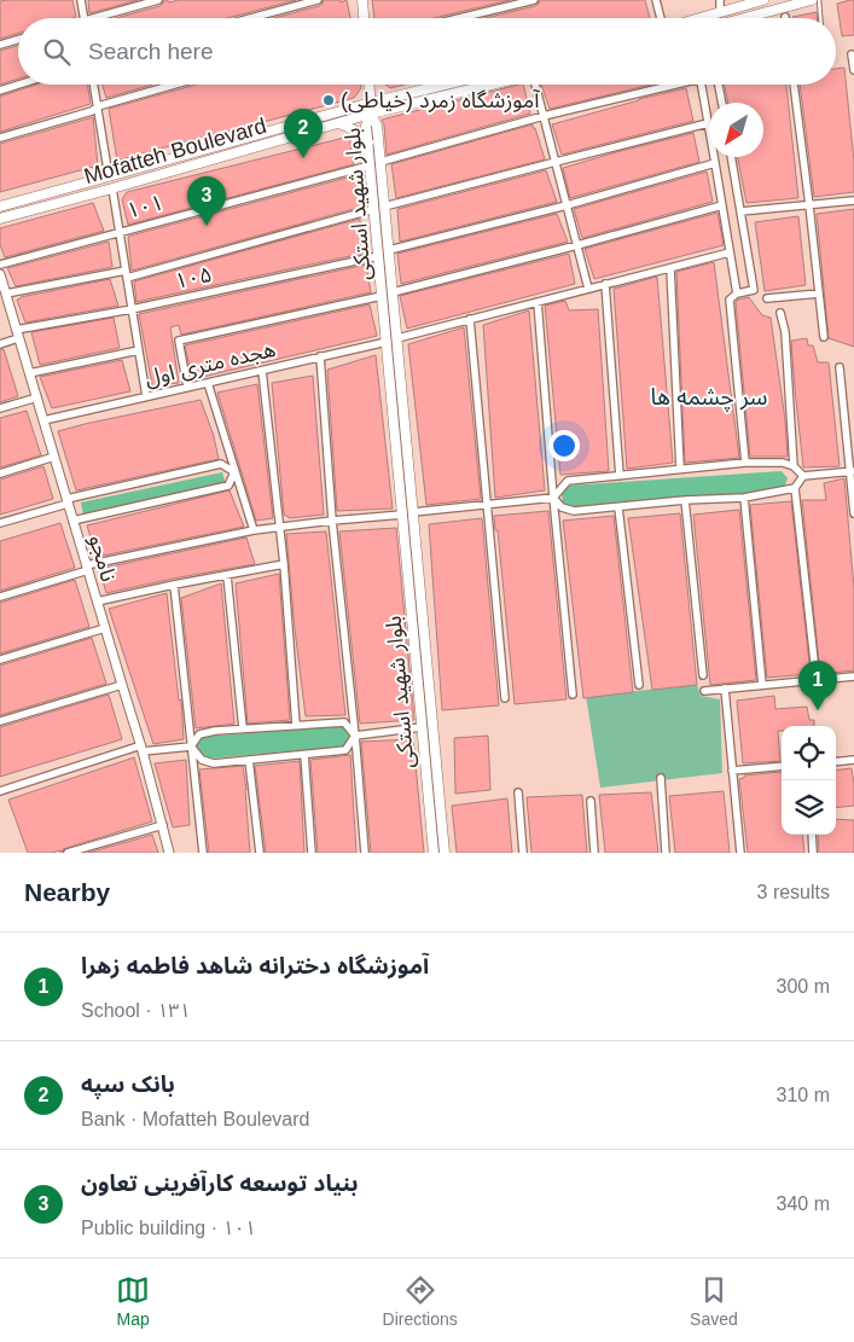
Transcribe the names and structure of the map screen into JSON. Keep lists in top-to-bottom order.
{
  "streets": {
    "main road": ["Mofatteh Boulevard", "بلوار شهید استکی"],
    "street": [
      "۱۰۱",
      "۱۰۵",
      "هجده متری اول",
      "نامجو"
    ]
  },
  "crossings": [
    ["Mofatteh Boulevard", "بلوار شهید استکی"],
    ["بلوار شهید استکی", "۱۰۱"],
    ["بلوار شهید استکی", "۱۰۵"],
    ["بلوار شهید استکی", "هجده متری اول"],
    ["۱۰۵", "نامجو"],
    ["هجده متری اول", "نامجو"]
  ],
  "districts": ["سر چشمه ها"],
  "places": ["آموزشگاه زمرد (خیاطی)"],
  "north": "bottom left",
  "page": {
    "search": "Search here",
    "pins": ["2", "3", "1"],
    "heading": ["Nearby", "3 results"],
    "list": [
      {
        "mark": "1",
        "name": "آموزشگاه دخترانه شاهد فاطمه زهرا",
        "note": "School · ۱۳۱",
        "value": "300 m"
      },
      {
        "mark": "2",
        "name": "بانک سپه",
        "note": "Bank · Mofatteh Boulevard",
        "value": "310 m"
      },
      {
        "mark": "3",
        "name": "بنیاد توسعه کارآفرینی تعاون",
        "note": "Public building · ۱۰۱",
        "value": "340 m"
      }
    ],
    "nav": ["Map", "Directions", "Saved"]
  }
}
